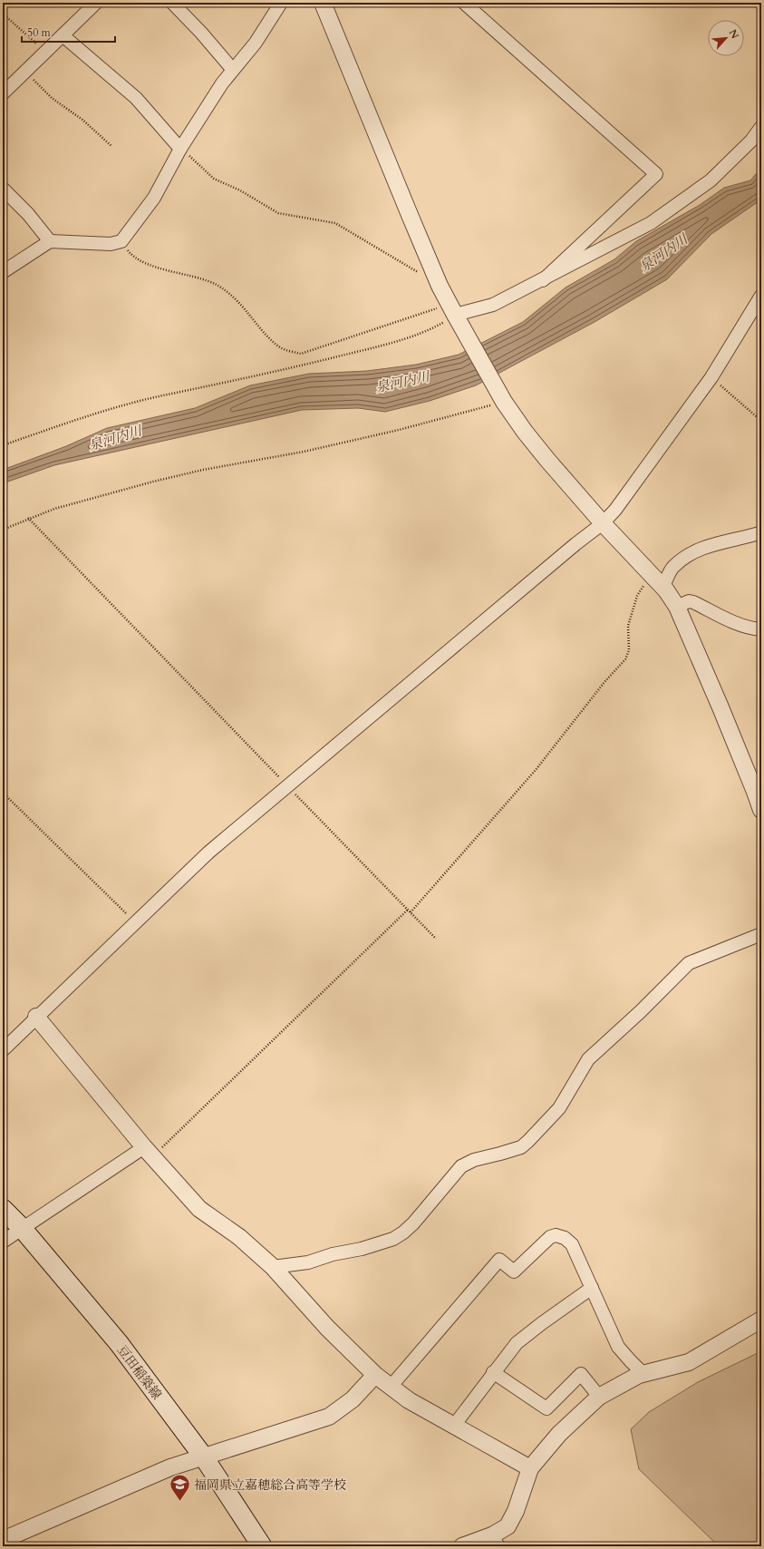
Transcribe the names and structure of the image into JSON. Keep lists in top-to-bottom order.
{
  "streets": {
    "main road": ["豆田稲築線"]
  },
  "water": ["泉河内川"],
  "places": {
    "school or university": ["福岡県立嘉穂総合高等学校"]
  },
  "scale_bar": "50 m",
  "north": "top right"
}
